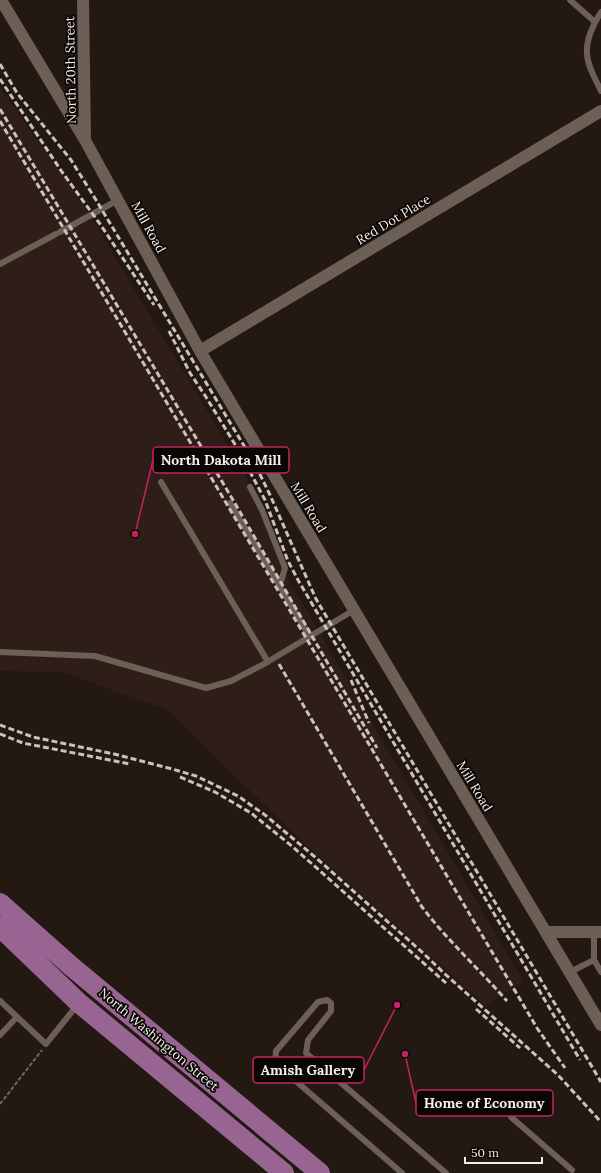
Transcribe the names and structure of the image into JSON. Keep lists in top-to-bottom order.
{
  "streets": {
    "main road": ["North Washington Street"],
    "street": ["North 20th Street", "Red Dot Place", "Mill Road"]
  },
  "crossings": [
    ["North 20th Street", "Mill Road"],
    ["Red Dot Place", "Mill Road"]
  ],
  "places": ["North Dakota Mill", "Amish Gallery", "Home of Economy"],
  "scale_bar": "50 m"
}
